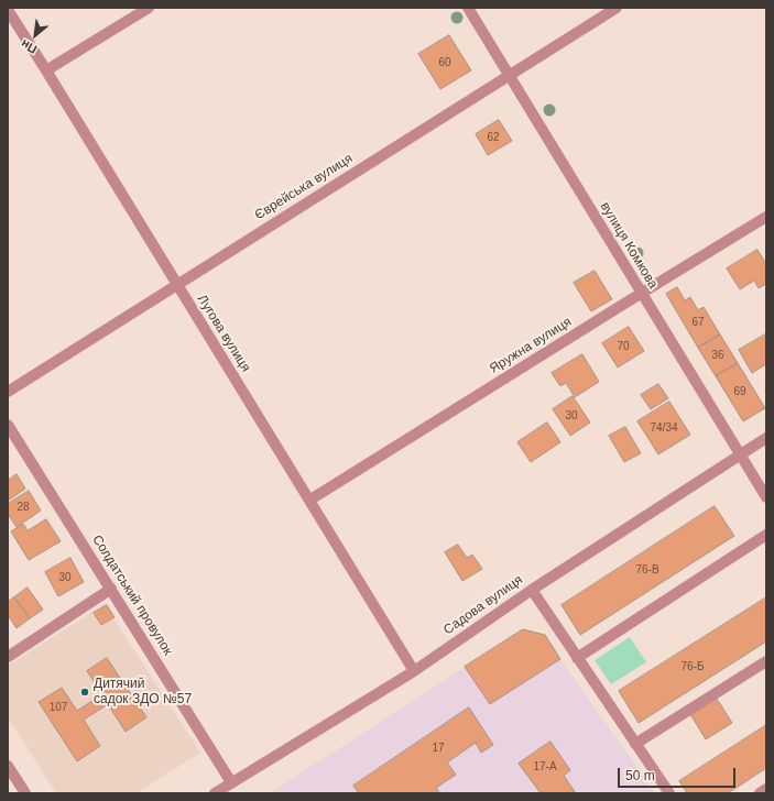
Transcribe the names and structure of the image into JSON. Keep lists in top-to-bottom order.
{
  "streets": {
    "street": [
      "Єврейська вулиця",
      "вулиця Комкова",
      "Лугова вулиця",
      "Яружна вулиця",
      "Солдатський провулок",
      "Садова вулиця"
    ]
  },
  "crossings": [
    ["Єврейська вулиця", "вулиця Комкова"],
    ["Єврейська вулиця", "Лугова вулиця"],
    ["вулиця Комкова", "Яружна вулиця"],
    ["вулиця Комкова", "Садова вулиця"],
    ["Лугова вулиця", "Яружна вулиця"],
    ["Лугова вулиця", "Садова вулиця"],
    ["Солдатський провулок", "Садова вулиця"]
  ],
  "places": ["Дитячий садок ЗДО №57"],
  "house_numbers": [
    "60",
    "62",
    "67",
    "70",
    "36",
    "69",
    "30",
    "74/34",
    "28",
    "76-В",
    "30",
    "76-Б",
    "107",
    "17",
    "17-А"
  ],
  "scale_bar": "50 m",
  "north": "bottom left"
}
